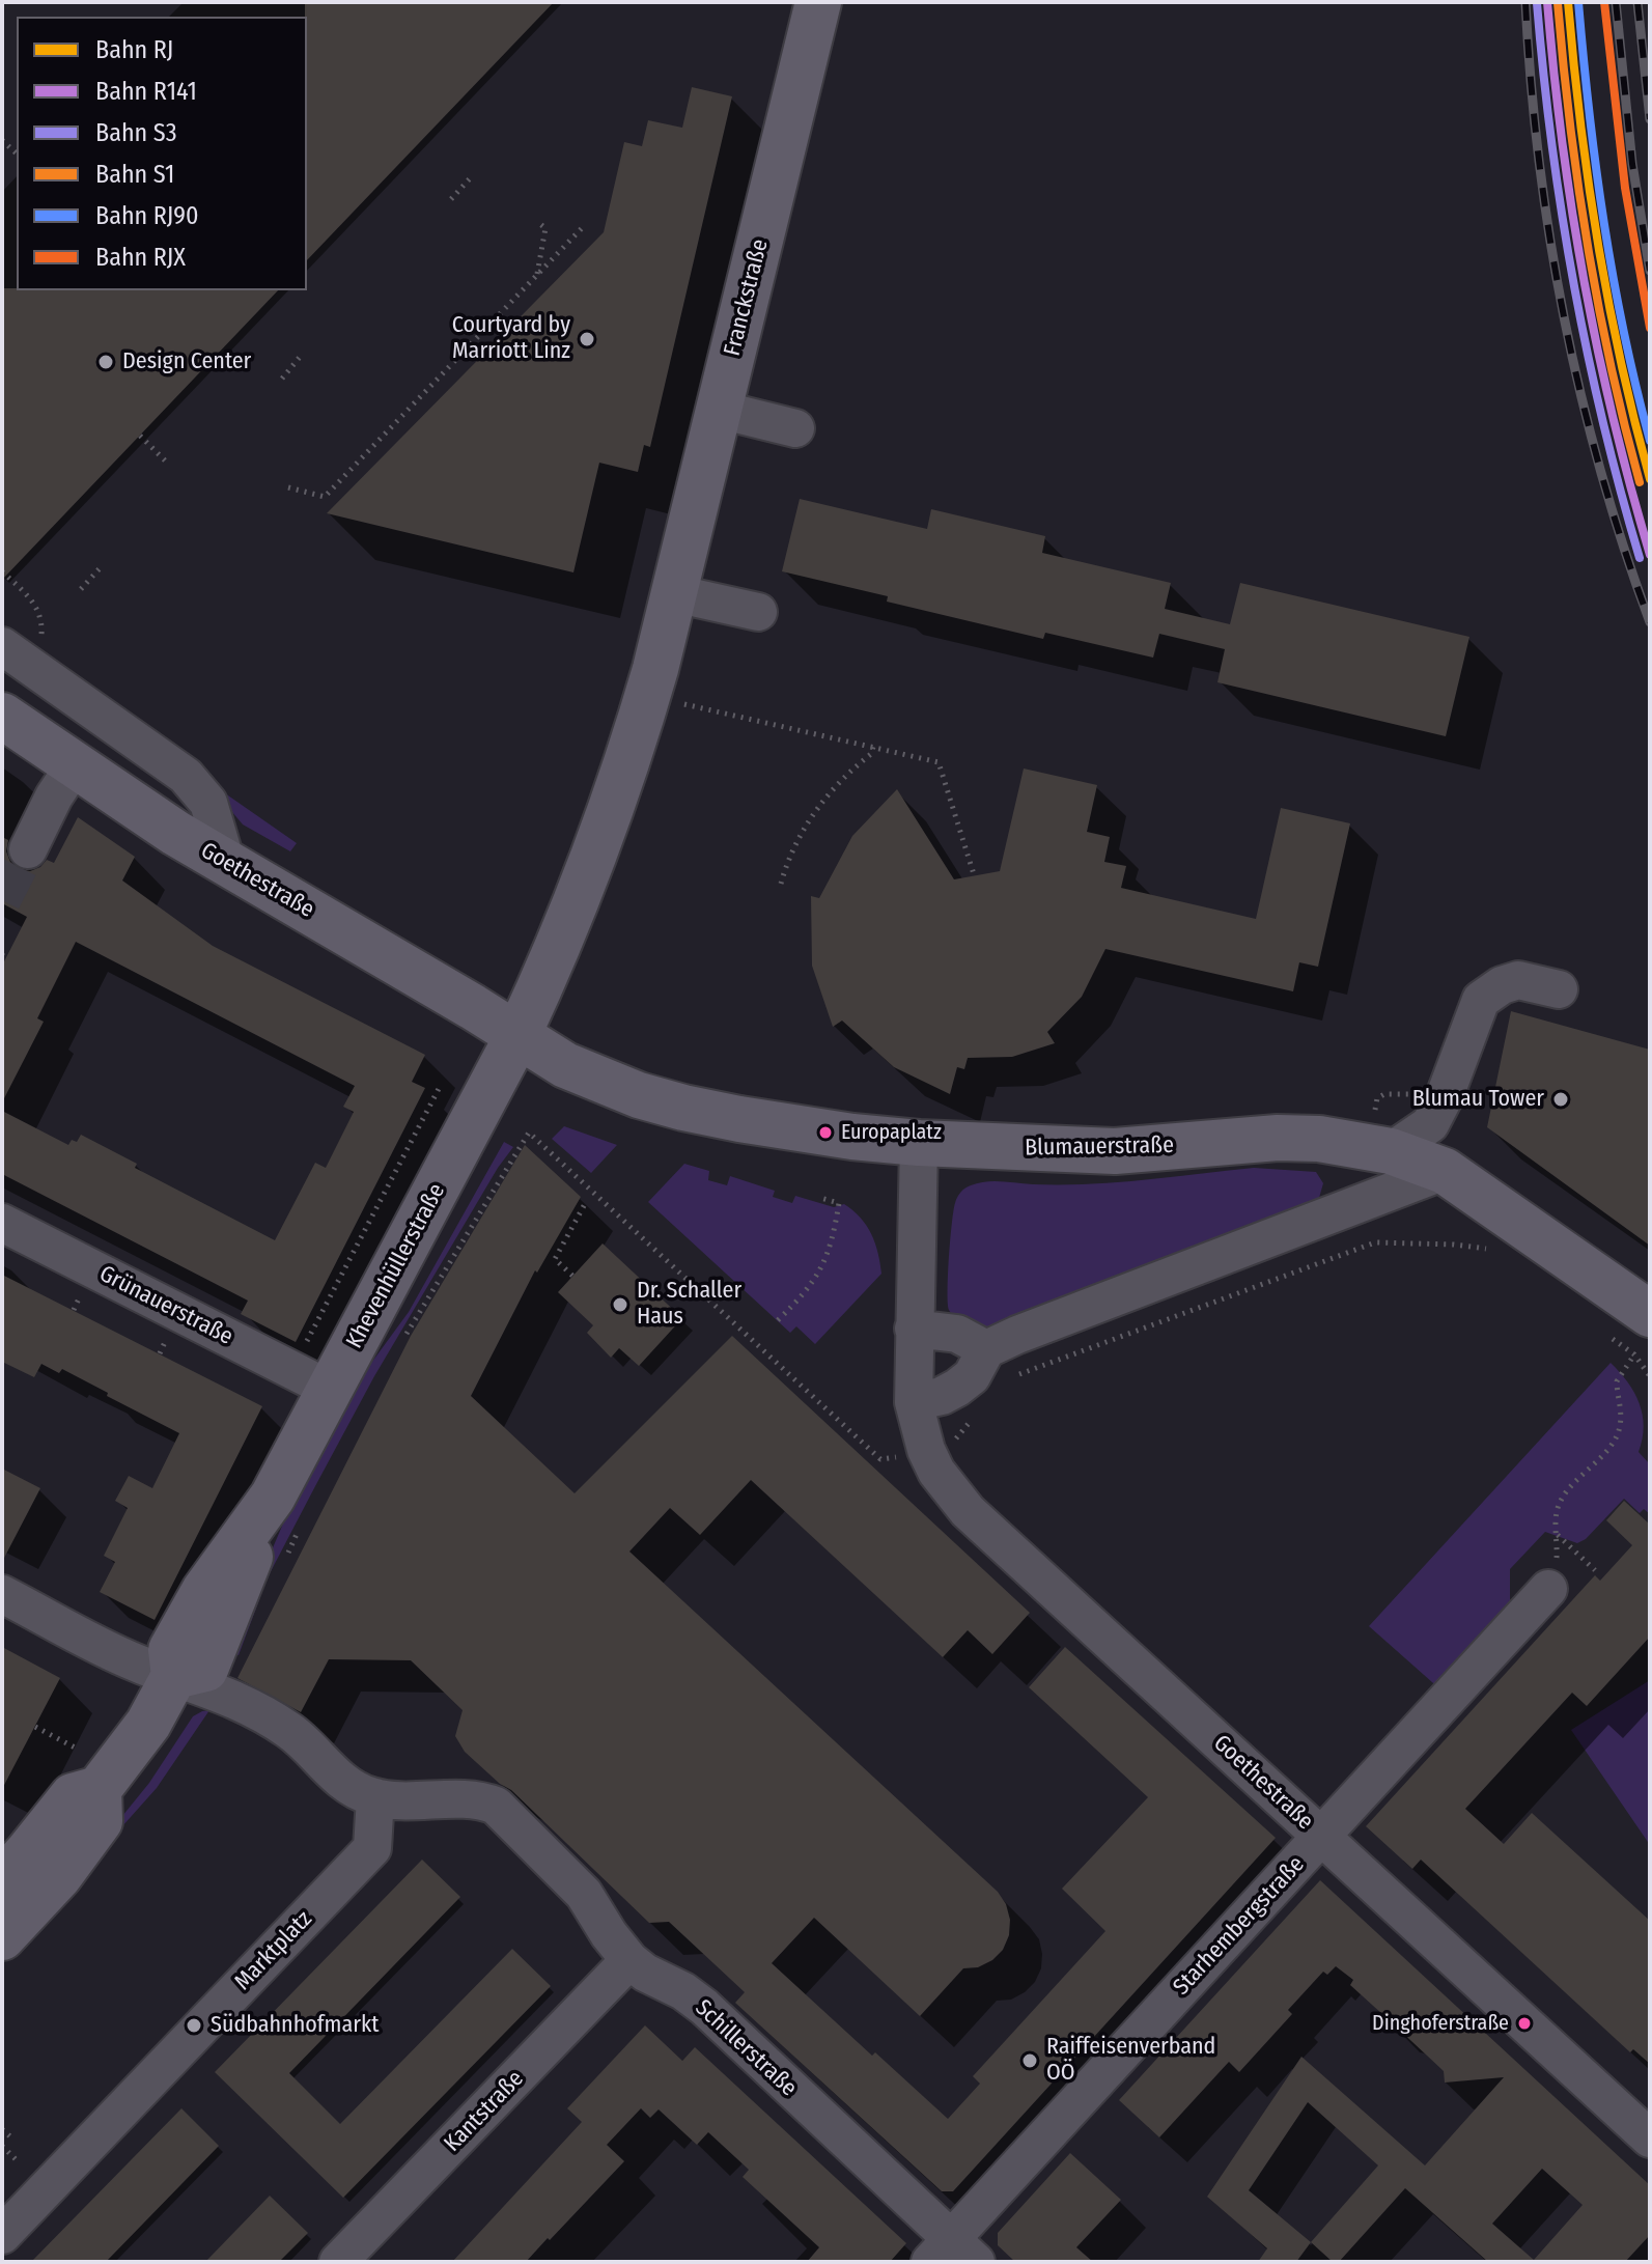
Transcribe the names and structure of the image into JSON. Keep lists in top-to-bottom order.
{
  "streets": {
    "main road": [
      "Franckstraße",
      "Goethestraße",
      "Blumauerstraße",
      "Khevenhüllerstraße"
    ],
    "street": [
      "Grünauerstraße",
      "Starhembergstraße",
      "Marktplatz",
      "Schillerstraße",
      "Kantstraße"
    ]
  },
  "crossings": [
    ["Goethestraße", "Blumauerstraße"],
    ["Goethestraße", "Khevenhüllerstraße"],
    ["Goethestraße", "Starhembergstraße"],
    ["Blumauerstraße", "Khevenhüllerstraße"],
    ["Khevenhüllerstraße", "Grünauerstraße"],
    ["Khevenhüllerstraße", "Schillerstraße"],
    ["Starhembergstraße", "Schillerstraße"],
    ["Marktplatz", "Schillerstraße"],
    ["Schillerstraße", "Kantstraße"]
  ],
  "places": [
    "Courtyard by Marriott Linz",
    "Design Center",
    "Blumau Tower",
    "Europaplatz",
    "Dr. Schaller Haus",
    "Dinghoferstraße",
    "Südbahnhofmarkt",
    "Raiffeisenverband OÖ"
  ],
  "lines": [
    "rail line RJ",
    "rail line R141",
    "rail line RJ90",
    "rail line RJX",
    "rail line S3",
    "rail line S1"
  ],
  "legend": [
    "Bahn RJ",
    "Bahn R141",
    "Bahn S3",
    "Bahn S1",
    "Bahn RJ90",
    "Bahn RJX"
  ]
}
